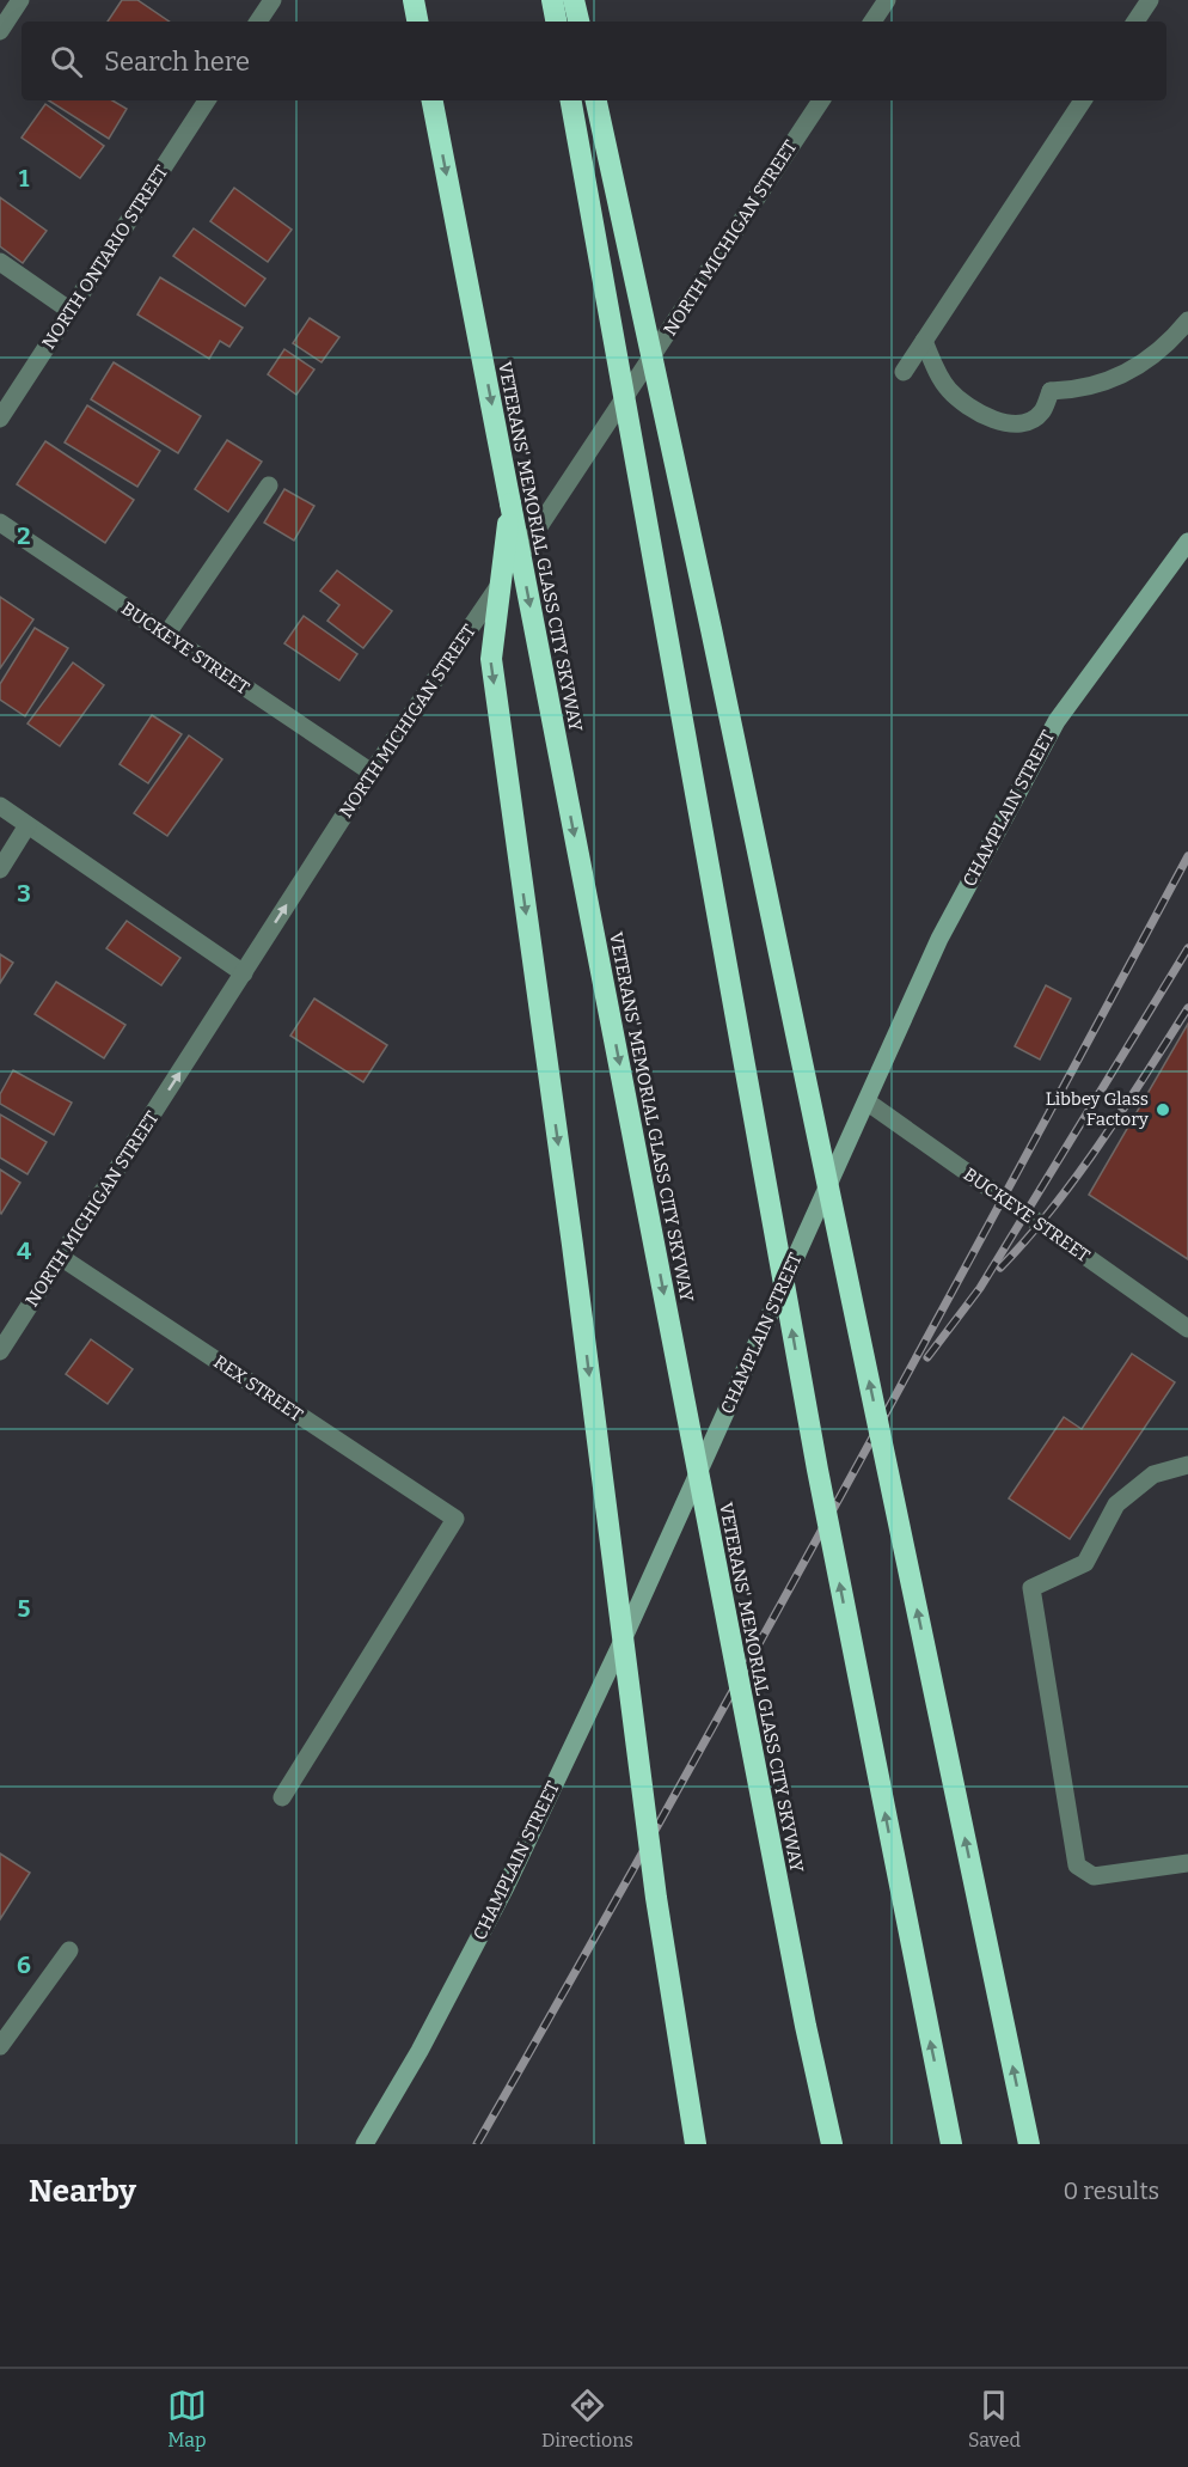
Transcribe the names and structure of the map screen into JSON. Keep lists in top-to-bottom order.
{
  "streets": {
    "highway": ["VETERANS' MEMORIAL GLASS CITY SKYWAY"],
    "main road": ["CHAMPLAIN STREET"],
    "street": [
      "NORTH MICHIGAN STREET",
      "NORTH ONTARIO STREET",
      "BUCKEYE STREET",
      "REX STREET"
    ]
  },
  "crossings": [
    ["NORTH MICHIGAN STREET", "BUCKEYE STREET"],
    ["NORTH MICHIGAN STREET", "REX STREET"],
    ["BUCKEYE STREET", "CHAMPLAIN STREET"]
  ],
  "one_way": ["NORTH MICHIGAN STREET"],
  "places": ["Libbey Glass Factory"],
  "page": {
    "search": "Search here",
    "heading": ["Nearby", "0 results"],
    "nav": ["Map", "Directions", "Saved"]
  },
  "grid": {
    "rows": [
      "1",
      "2",
      "3",
      "4",
      "5",
      "6"
    ]
  }
}
